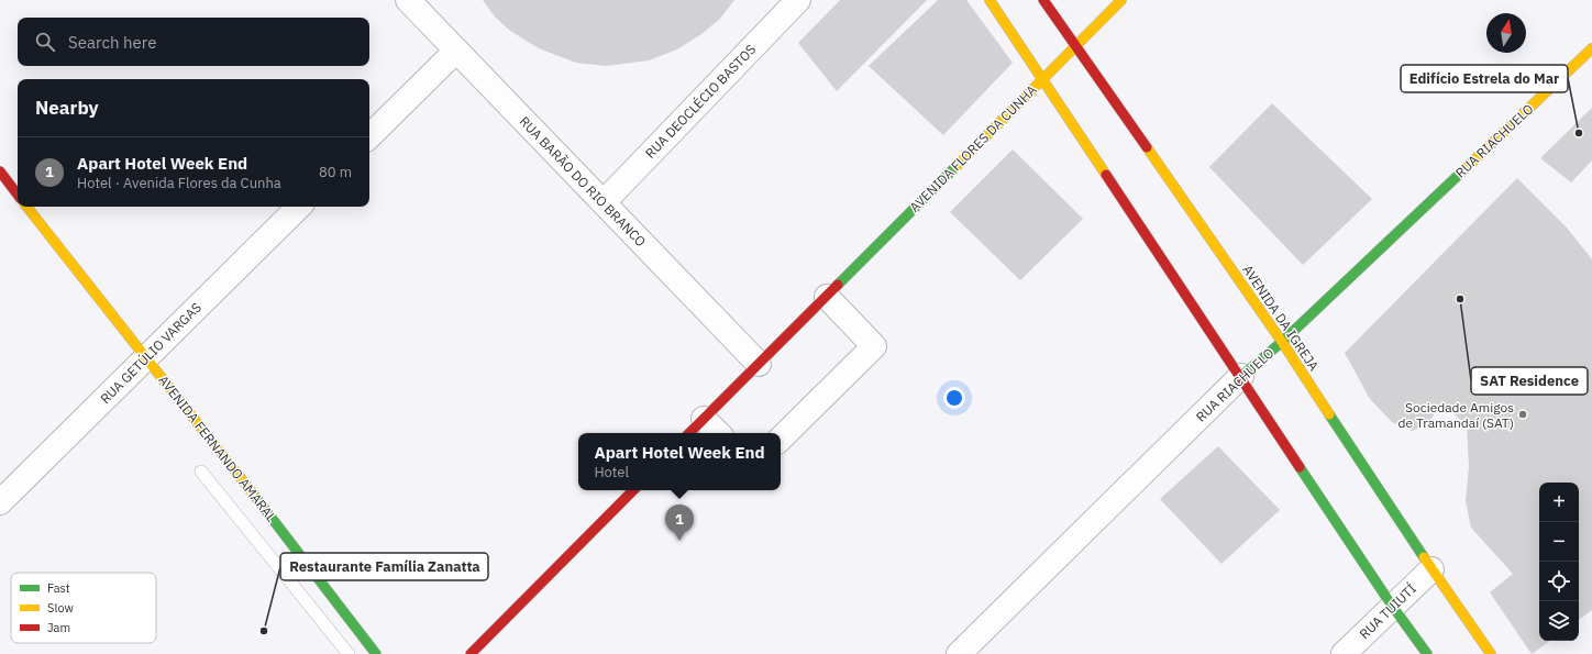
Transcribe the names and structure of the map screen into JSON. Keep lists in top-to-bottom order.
{
  "streets": {
    "main road": [
      "RUA RIACHUELO",
      "AVENIDA FLORES DA CUNHA",
      "AVENIDA DA IGREJA",
      "AVENIDA FERNANDO AMARAL"
    ],
    "street": [
      "RUA DEOCLÉCIO BASTOS",
      "RUA BARÃO DO RIO BRANCO",
      "RUA GETÚLIO VARGAS",
      "RUA TUIUTÍ"
    ]
  },
  "crossings": [
    ["RUA DEOCLÉCIO BASTOS", "RUA BARÃO DO RIO BRANCO"],
    ["RUA RIACHUELO", "AVENIDA DA IGREJA"],
    ["AVENIDA FLORES DA CUNHA", "RUA BARÃO DO RIO BRANCO"],
    ["AVENIDA FLORES DA CUNHA", "AVENIDA DA IGREJA"],
    ["AVENIDA DA IGREJA", "RUA TUIUTÍ"],
    ["RUA GETÚLIO VARGAS", "AVENIDA FERNANDO AMARAL"]
  ],
  "places": [
    "Edifício Estrela do Mar",
    "SAT Residence",
    "Sociedade Amigos de Tramandaí (SAT)",
    "Restaurante Família Zanatta"
  ],
  "legend": ["Fast", "Slow", "Jam"],
  "north": "top",
  "page": {
    "search": "Search here",
    "heading": "Nearby",
    "list": [
      {
        "mark": "1",
        "name": "Apart Hotel Week End",
        "note": "Hotel · Avenida Flores da Cunha",
        "value": "80 m"
      }
    ],
    "popup": ["Apart Hotel Week End", "Hotel"],
    "map_buttons": ["+", "−"],
    "pins": "1"
  }
}
